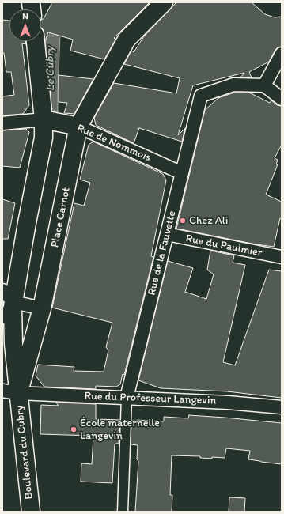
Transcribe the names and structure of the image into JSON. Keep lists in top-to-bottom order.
{
  "streets": {
    "main road": ["Rue de Nommois", "Place Carnot", "Boulevard du Cubry"],
    "street": ["Rue du Paulmier", "Rue de la Fauvette", "Rue du Professeur Langevin"]
  },
  "crossings": [
    ["Rue de Nommois", "Place Carnot"],
    ["Rue de Nommois", "Rue de la Fauvette"],
    ["Place Carnot", "Rue du Professeur Langevin"],
    ["Place Carnot", "Boulevard du Cubry"],
    ["Rue du Paulmier", "Rue de la Fauvette"],
    ["Rue de la Fauvette", "Rue du Professeur Langevin"],
    ["Rue du Professeur Langevin", "Boulevard du Cubry"]
  ],
  "water": ["Le Cubry"],
  "places": ["Chez Ali", "École maternelle Langevin"],
  "north": "top"
}
